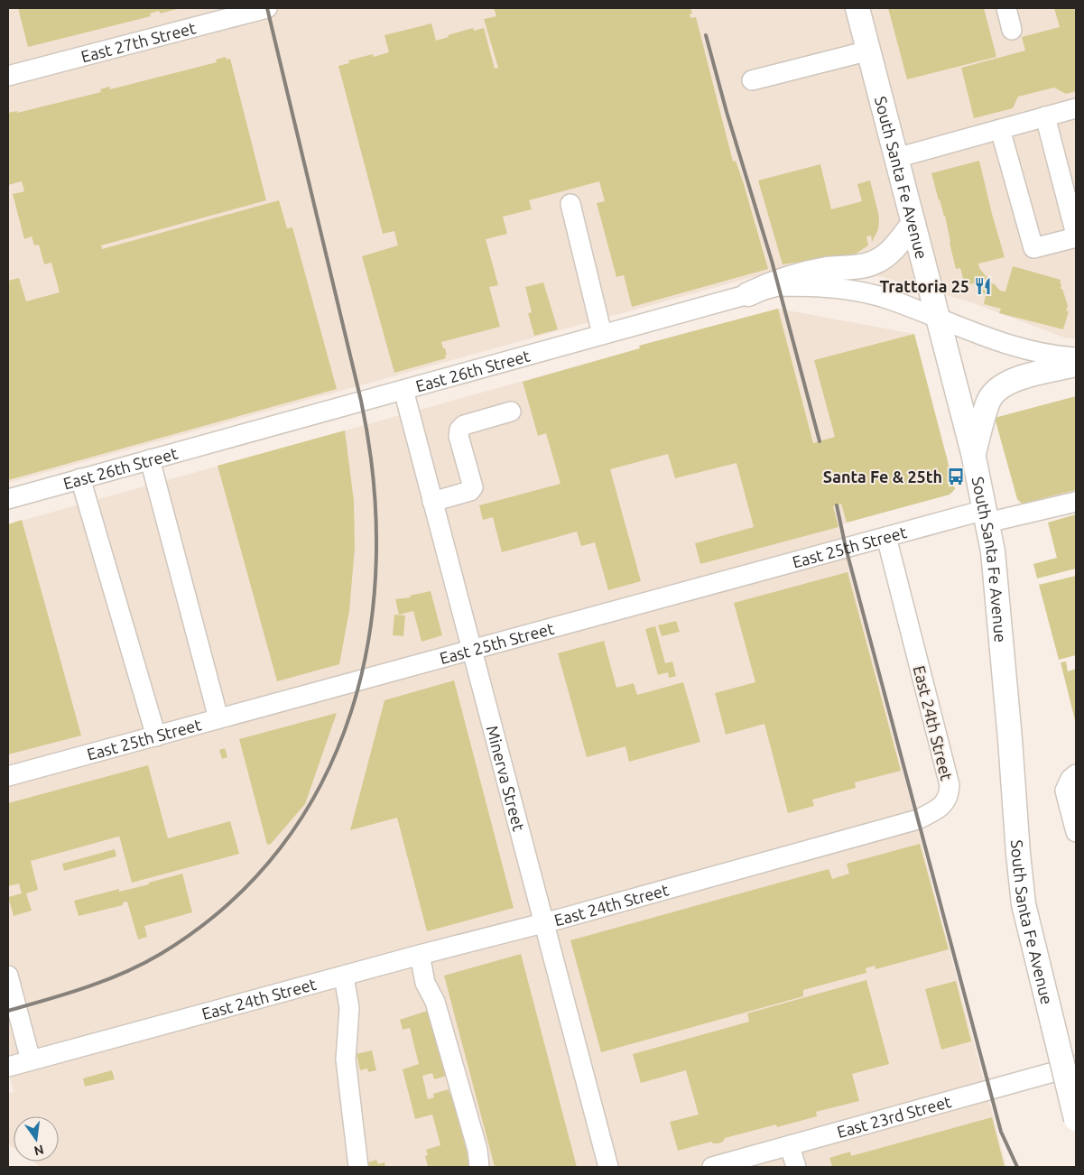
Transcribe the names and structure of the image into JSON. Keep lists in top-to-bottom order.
{
  "streets": {
    "main road": ["South Santa Fe Avenue"],
    "street": [
      "East 27th Street",
      "East 26th Street",
      "East 25th Street",
      "East 24th Street",
      "Minerva Street",
      "East 23rd Street"
    ]
  },
  "crossings": [
    ["South Santa Fe Avenue", "East 26th Street"],
    ["South Santa Fe Avenue", "East 25th Street"],
    ["East 26th Street", "Minerva Street"],
    ["East 25th Street", "East 24th Street"],
    ["East 25th Street", "Minerva Street"],
    ["East 24th Street", "Minerva Street"]
  ],
  "places": {
    "restaurant": ["Trattoria 25"],
    "bus stop": ["Santa Fe & 25th"]
  },
  "north": "bottom"
}
